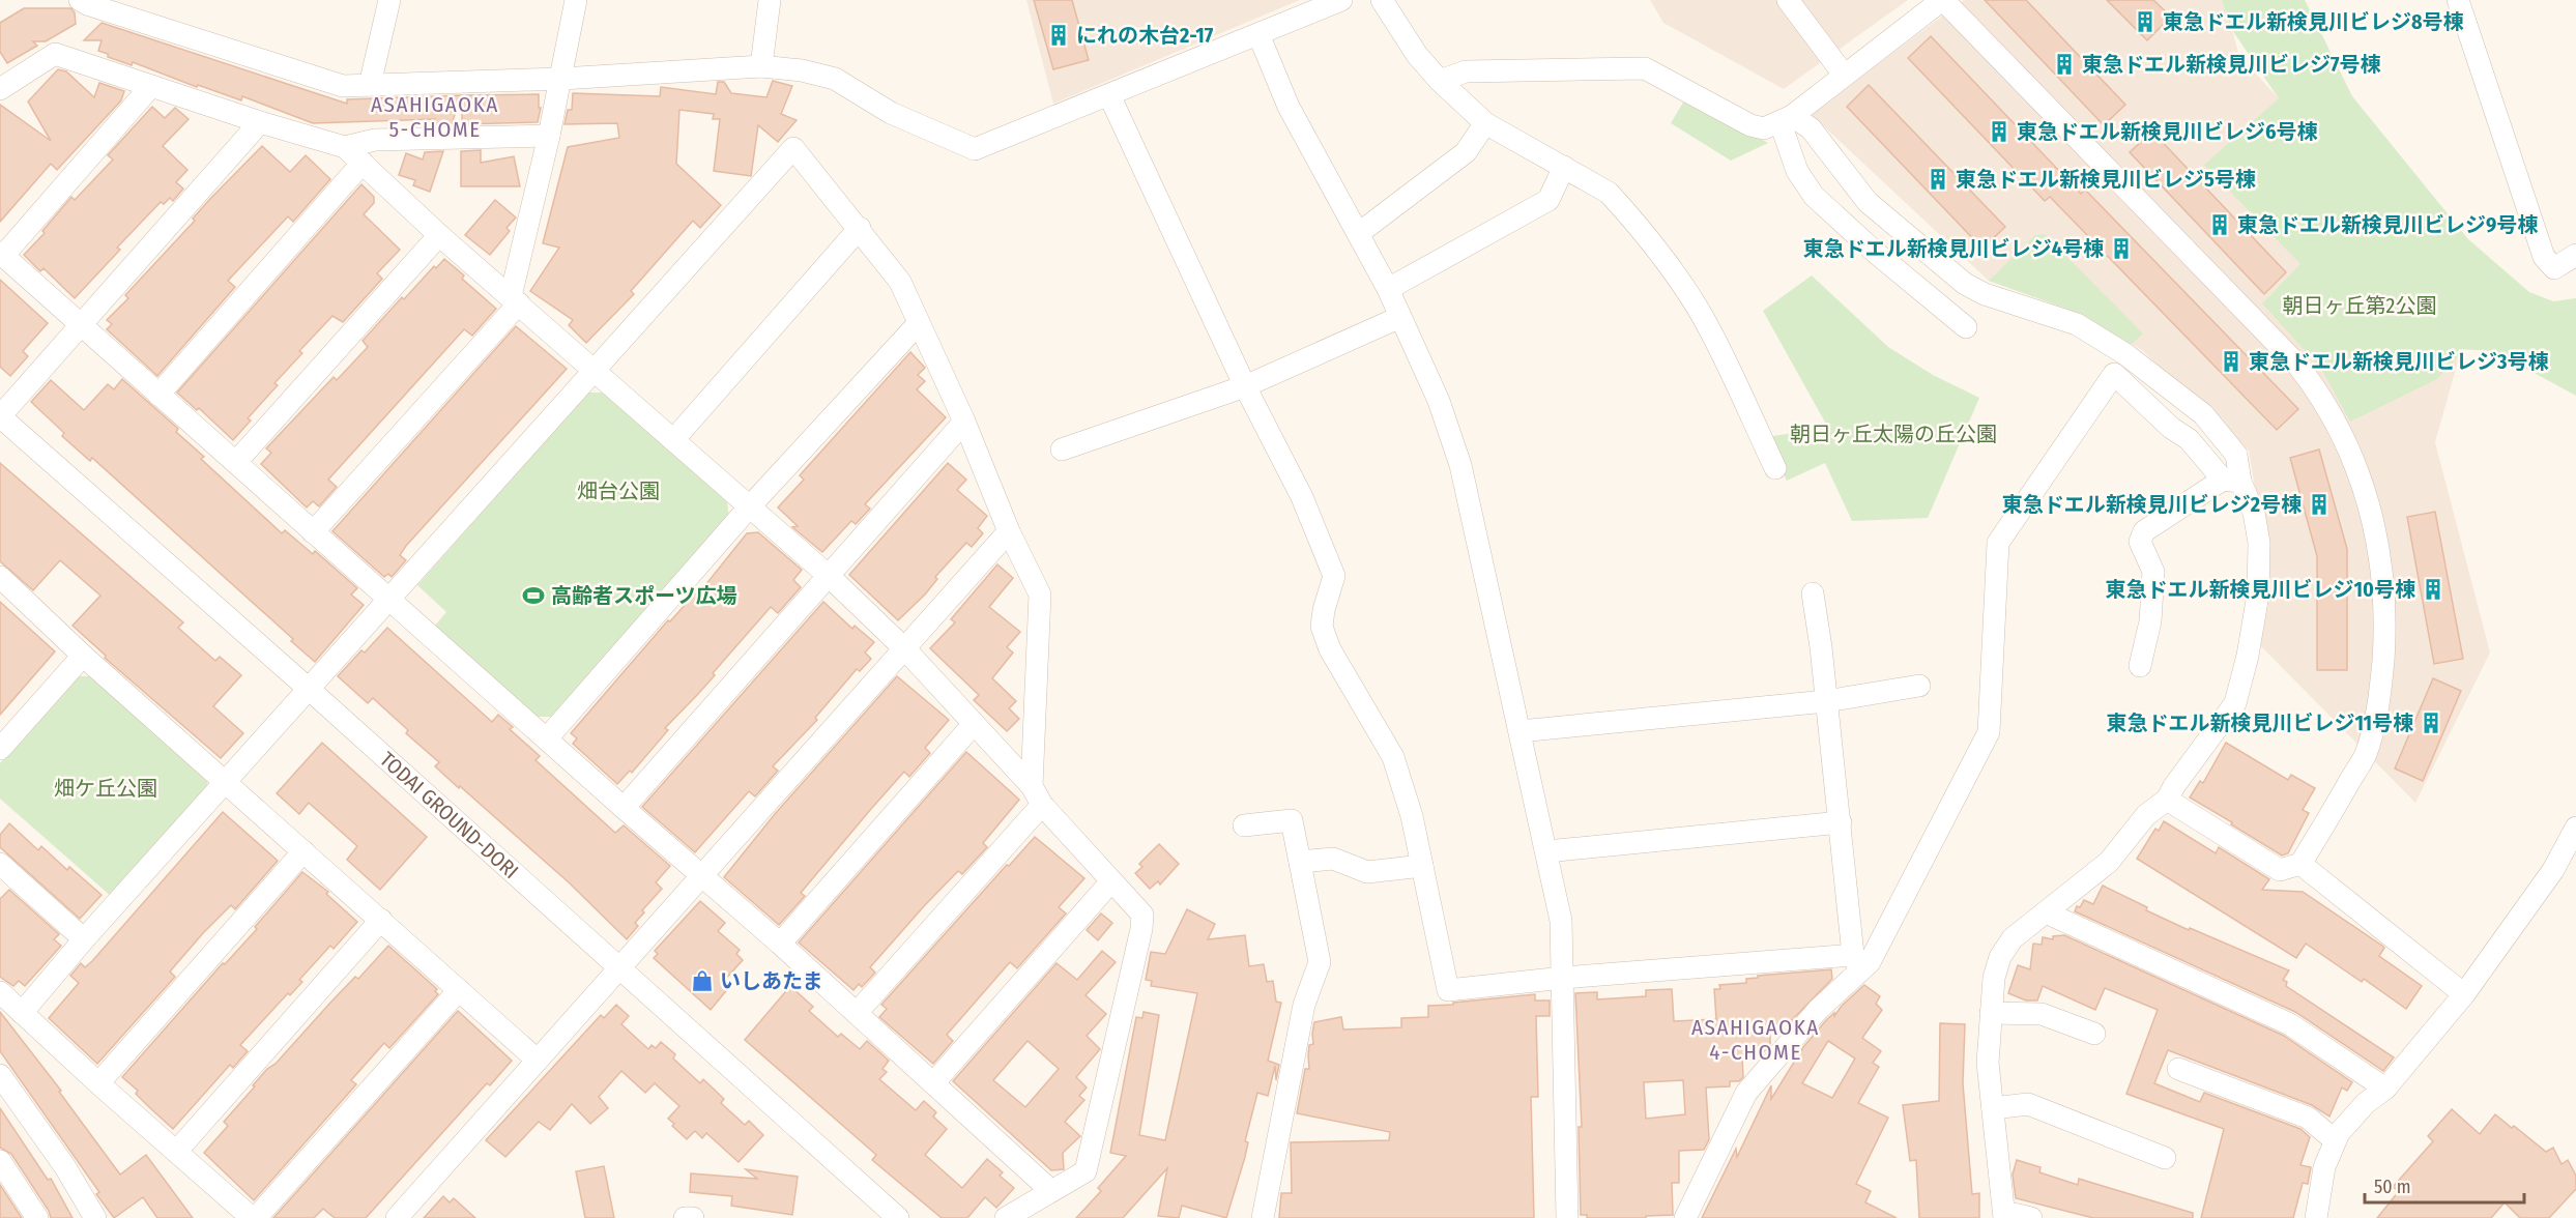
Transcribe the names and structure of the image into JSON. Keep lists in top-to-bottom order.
{
  "streets": {
    "street": ["TODAI GROUND-DORI"]
  },
  "districts": ["ASAHIGAOKA 5-CHOME", "ASAHIGAOKA 4-CHOME"],
  "parks": [
    "朝日ヶ丘第2公園",
    "朝日ヶ丘太陽の丘公園",
    "畑台公園",
    "畑ケ丘公園"
  ],
  "places": {
    "building": [
      "東急ドエル新検見川ビレジ8号棟",
      "にれの木台2-17",
      "東急ドエル新検見川ビレジ7号棟",
      "東急ドエル新検見川ビレジ6号棟",
      "東急ドエル新検見川ビレジ5号棟",
      "東急ドエル新検見川ビレジ9号棟",
      "東急ドエル新検見川ビレジ4号棟",
      "東急ドエル新検見川ビレジ3号棟",
      "東急ドエル新検見川ビレジ2号棟",
      "東急ドエル新検見川ビレジ10号棟",
      "東急ドエル新検見川ビレジ11号棟"
    ],
    "sports": ["高齢者スポーツ広場"],
    "shop": ["いしあたま"]
  },
  "scale_bar": "50 m"
}
